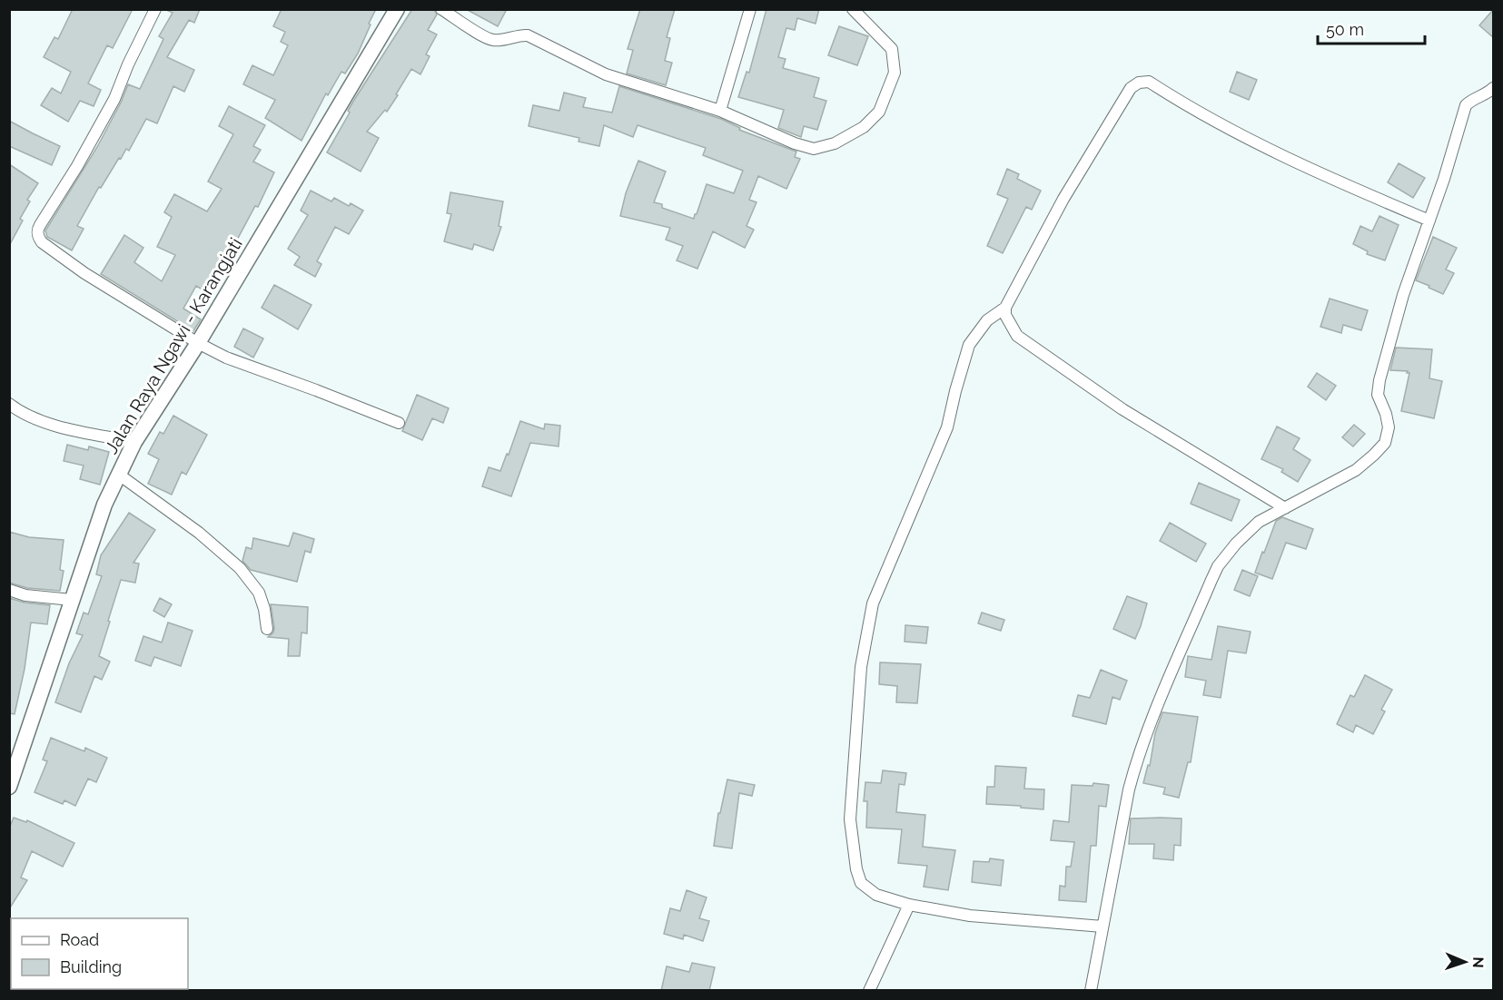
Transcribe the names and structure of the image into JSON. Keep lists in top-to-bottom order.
{
  "streets": {
    "main road": ["Jalan Raya Ngawi - Karangjati"]
  },
  "legend": ["Road", "Building"],
  "scale_bar": "50 m",
  "north": "right"
}
